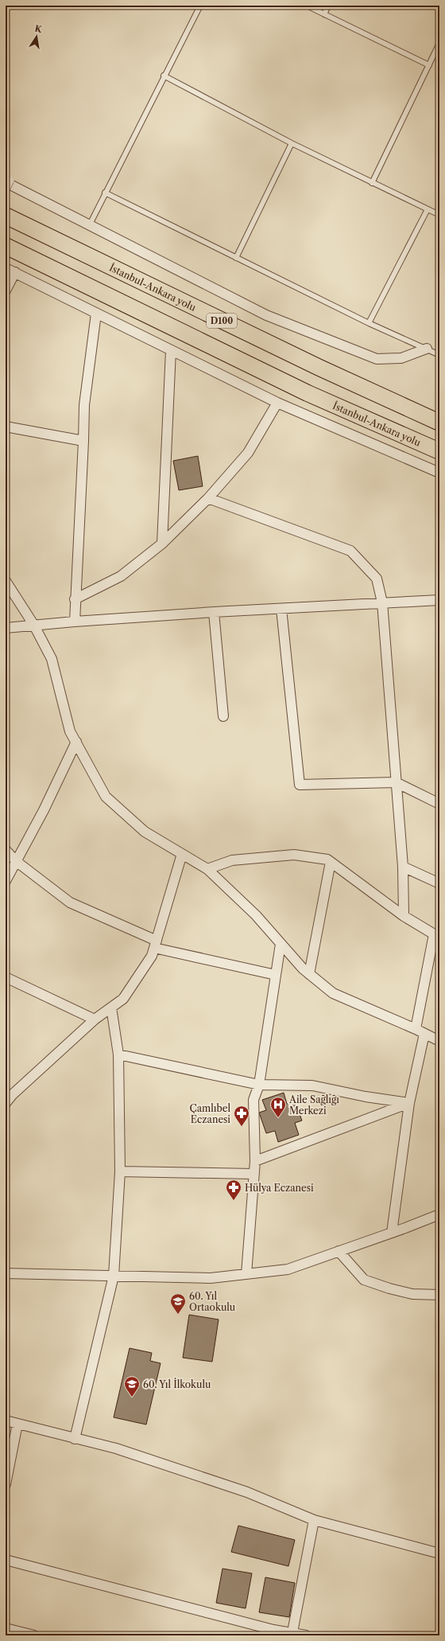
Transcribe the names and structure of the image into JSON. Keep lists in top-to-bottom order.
{
  "streets": {
    "highway": ["İstanbul-Ankara yolu", "D100"]
  },
  "places": {
    "hospital": ["Aile Sağlığı Merkezi"],
    "pharmacy": ["Çamlıbel Eczanesi", "Hülya Eczanesi"],
    "school or university": ["60. Yıl Ortaokulu", "60. Yıl İlkokulu"]
  },
  "north": "top"
}
